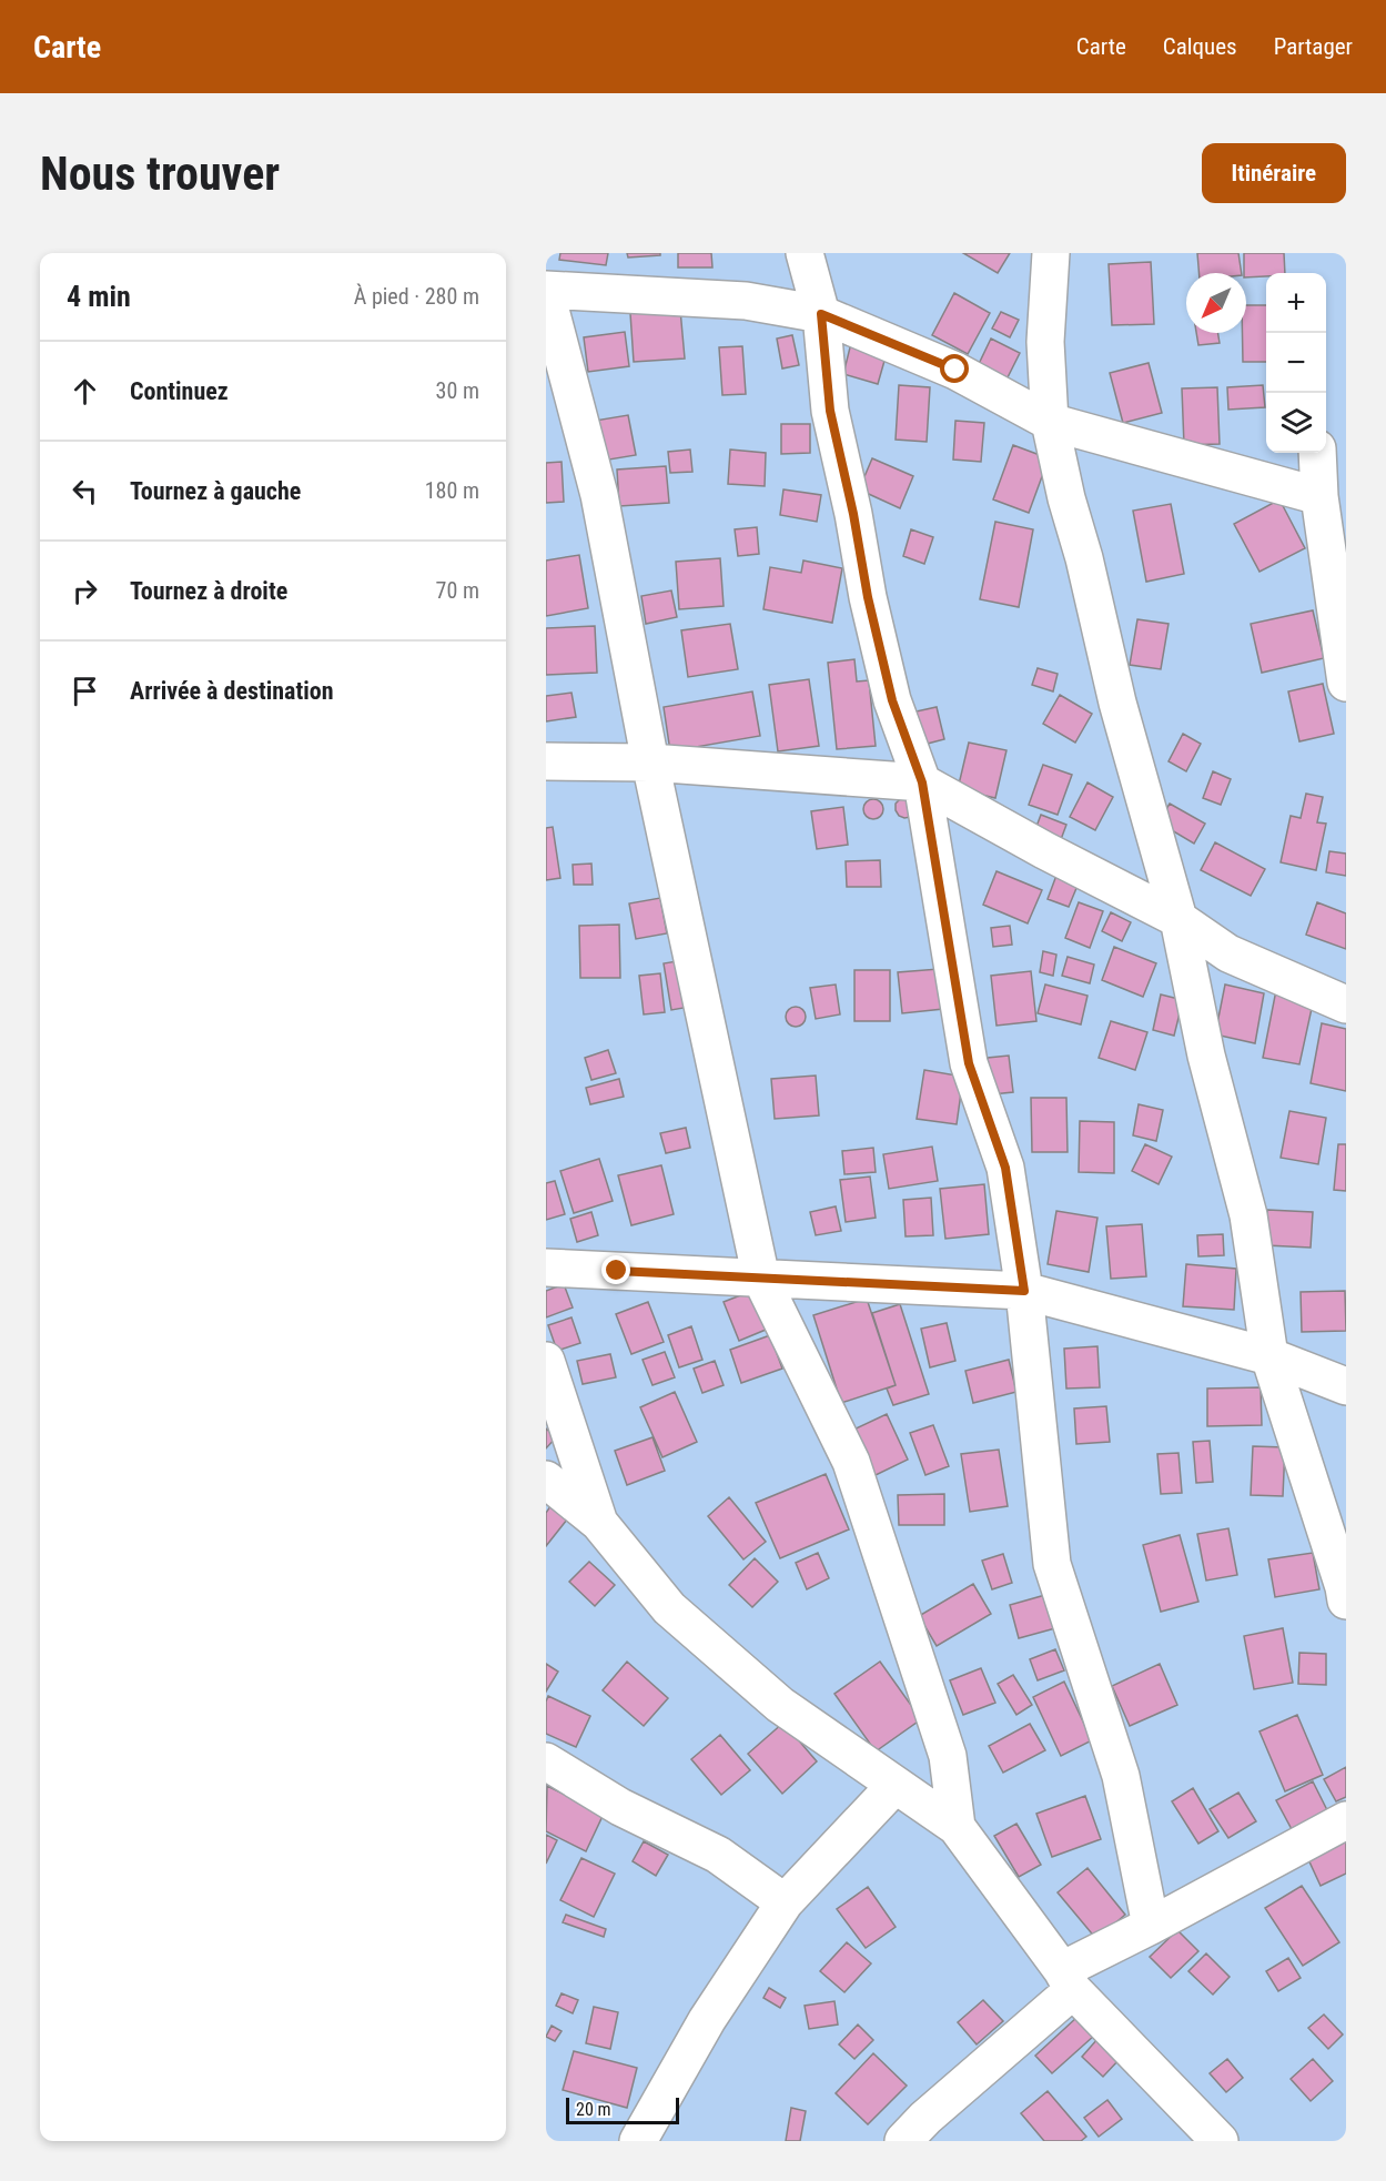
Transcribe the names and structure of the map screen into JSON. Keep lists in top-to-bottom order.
{
  "scale_bar": "20 m",
  "north": "bottom left",
  "page": {
    "header": "Carte",
    "nav": ["Carte", "Calques", "Partager"],
    "buttons": "Itinéraire",
    "title": "Nous trouver",
    "heading": ["4 min", "À pied · 280 m"],
    "map_buttons": ["+", "−"],
    "list": [
      ["Continuez", "30 m"],
      ["Tournez à gauche", "180 m"],
      ["Tournez à droite", "70 m"],
      "Arrivée à destination"
    ],
    "scale": "20 m"
  }
}
